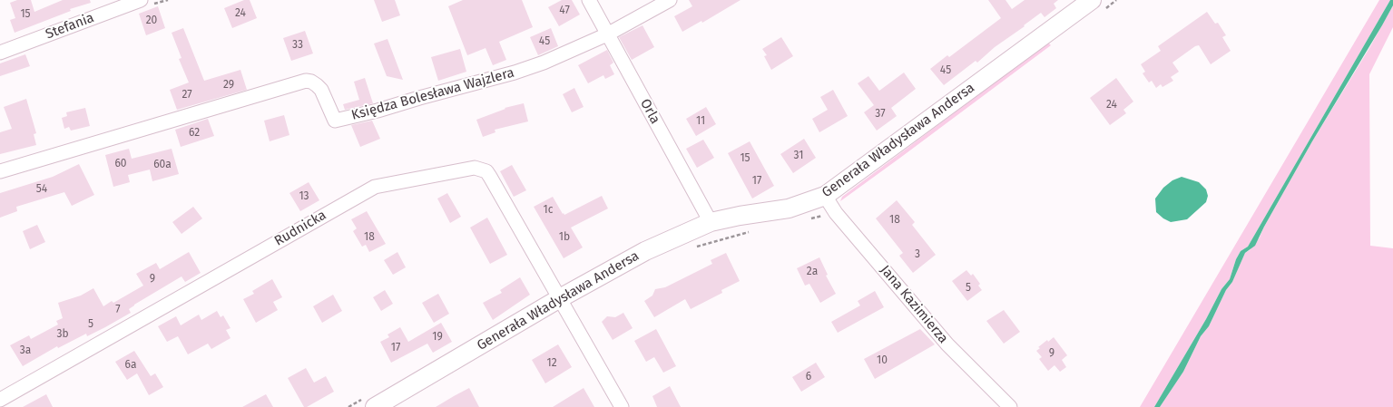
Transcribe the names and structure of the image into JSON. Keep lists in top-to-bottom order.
{
  "streets": {
    "street": [
      "Stefania",
      "Księdza Bolesława Wajzlera",
      "Orla",
      "Generała Władysława Andersa",
      "Rudnicka",
      "Jana Kazimierza"
    ]
  },
  "crossings": [
    ["Księdza Bolesława Wajzlera", "Orla"],
    ["Orla", "Generała Władysława Andersa"],
    ["Generała Władysława Andersa", "Rudnicka"],
    ["Generała Władysława Andersa", "Jana Kazimierza"]
  ],
  "house_numbers": [
    "47",
    "24",
    "15",
    "20",
    "45",
    "33",
    "45",
    "29",
    "27",
    "24",
    "37",
    "11",
    "62",
    "31",
    "15",
    "60",
    "60a",
    "17",
    "54",
    "13",
    "1c",
    "18",
    "18",
    "1b",
    "3",
    "2a",
    "9",
    "5",
    "7",
    "5",
    "3b",
    "19",
    "17",
    "3a",
    "9",
    "10",
    "12",
    "6a",
    "6"
  ]
}
